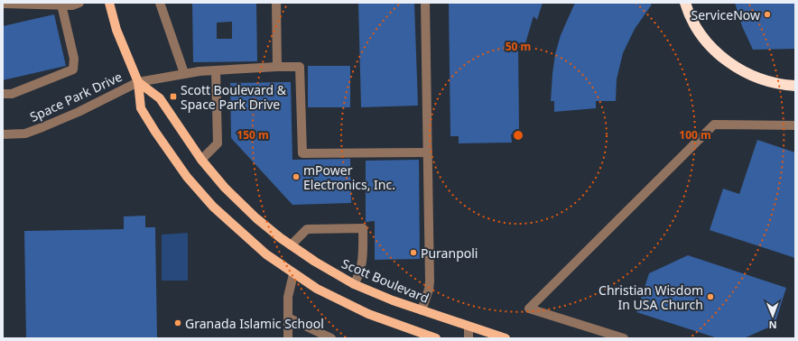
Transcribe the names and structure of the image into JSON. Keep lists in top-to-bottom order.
{
  "streets": {
    "main road": ["Scott Boulevard"],
    "street": ["Space Park Drive"]
  },
  "crossings": [
    ["Space Park Drive", "Scott Boulevard"]
  ],
  "places": {
    "other": [
      "ServiceNow",
      "mPower Electronics, Inc.",
      "Puranpoli",
      "Christian Wisdom In USA Church",
      "Granada Islamic School"
    ],
    "transit": ["Scott Boulevard & Space Park Drive"]
  },
  "north": "bottom",
  "rings": ["50 m", "100 m", "150 m"]
}
